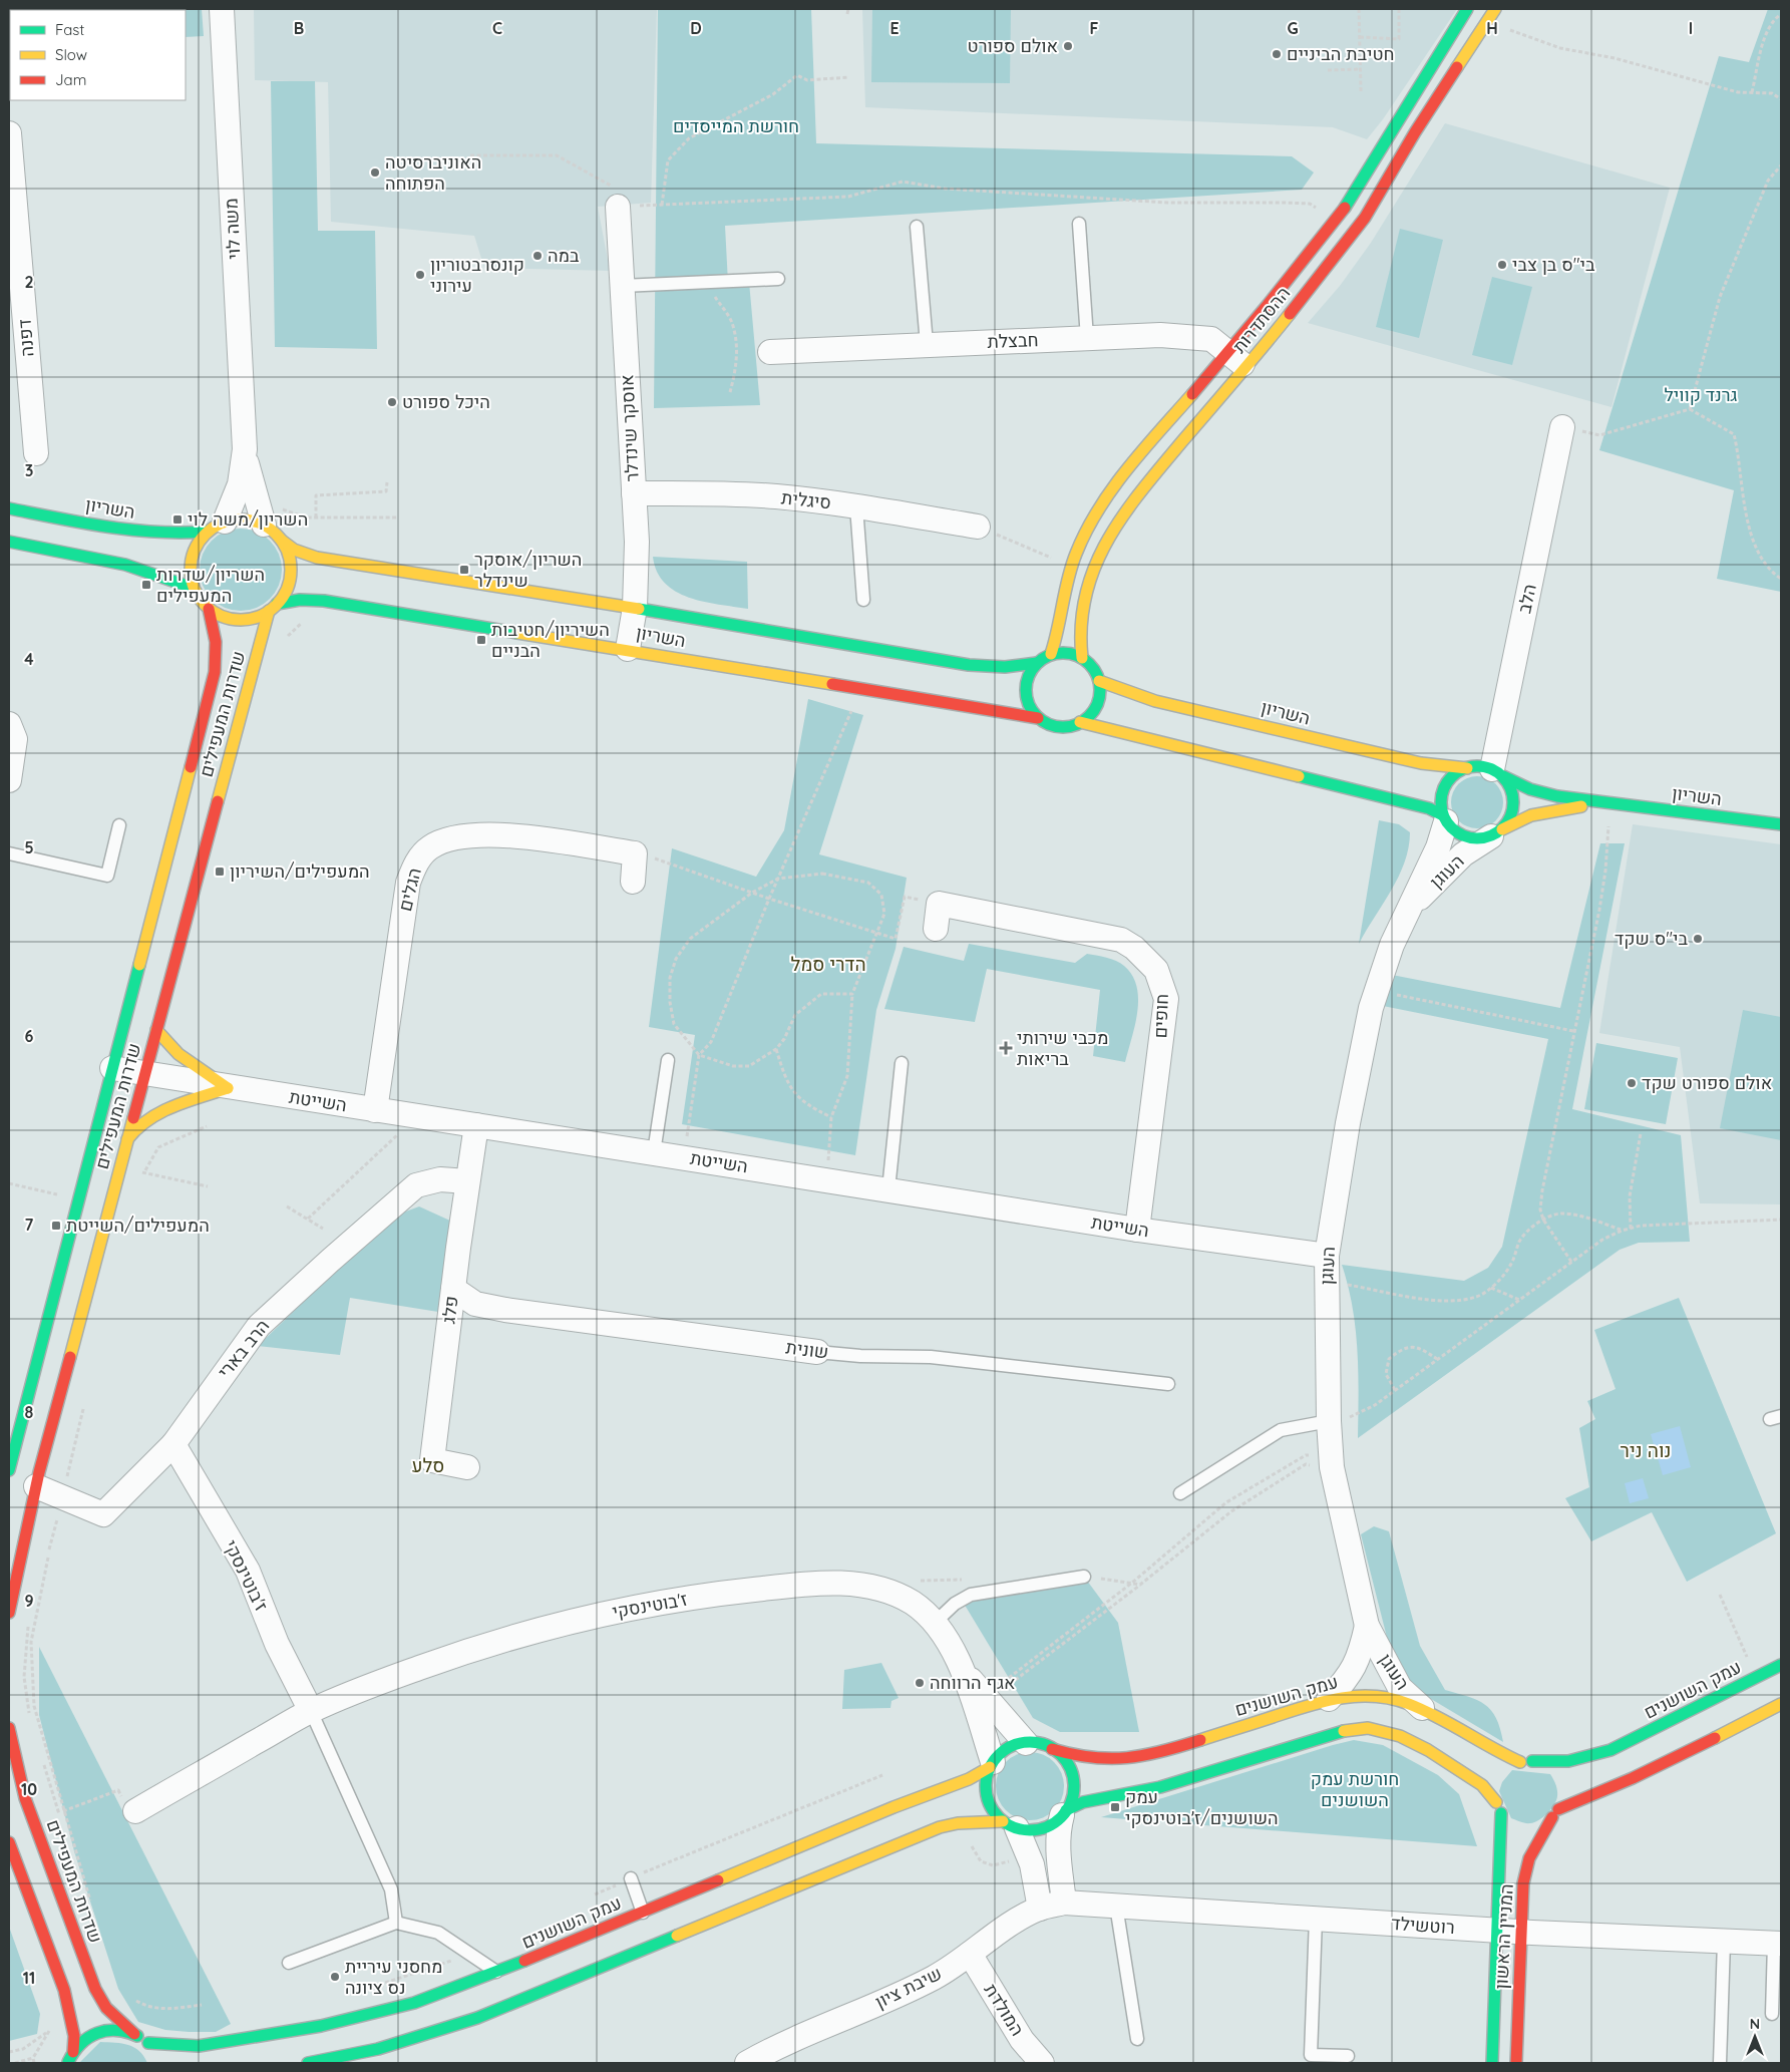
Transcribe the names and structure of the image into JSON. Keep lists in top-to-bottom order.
{
  "streets": {
    "street": [
      "משה לוי",
      "ההסתדרות",
      "דפנה",
      "חבצלת",
      "אוסקר שינדלר",
      "סיגלית",
      "השריון",
      "הלב",
      "שדרות המעפילים",
      "העוגן",
      "הגלים",
      "חופים",
      "השייטת",
      "פלג",
      "הרב בארי",
      "שונית",
      "ז'בוטינסקי",
      "עמק השושנים",
      "רוטשילד",
      "המניין הראשון",
      "שיבת ציון",
      "המולדת"
    ]
  },
  "crossings": [
    ["משה לוי", "השריון"],
    ["משה לוי", "שדרות המעפילים"],
    ["ההסתדרות", "חבצלת"],
    ["ההסתדרות", "השריון"],
    ["אוסקר שינדלר", "סיגלית"],
    ["אוסקר שינדלר", "השריון"],
    ["השריון", "הלב"],
    ["השריון", "שדרות המעפילים"],
    ["השריון", "העוגן"],
    ["הלב", "העוגן"],
    ["שדרות המעפילים", "השייטת"],
    ["שדרות המעפילים", "הרב בארי"],
    ["העוגן", "השייטת"],
    ["העוגן", "עמק השושנים"],
    ["הגלים", "השייטת"],
    ["חופים", "השייטת"],
    ["השייטת", "פלג"],
    ["פלג", "הרב בארי"],
    ["פלג", "שונית"],
    ["הרב בארי", "ז'בוטינסקי"],
    ["ז'בוטינסקי", "עמק השושנים"],
    ["רוטשילד", "המניין הראשון"],
    ["רוטשילד", "שיבת ציון"],
    ["שיבת ציון", "המולדת"]
  ],
  "districts": ["הדרי סמל", "נוה ניר", "סלע"],
  "parks": ["חורשת המייסדים", "גרנד קוויל", "חורשת עמק השושנים"],
  "places": {
    "other": [
      "אולם ספורט",
      "חטיבת הביניים",
      "האוניברסיטה הפתוחה",
      "במה",
      "בי\"ס בן צבי",
      "קונסרבטוריון עירוני",
      "היכל ספורט",
      "בי\"ס שקד",
      "אולם ספורט שקד",
      "אגף הרווחה",
      "מחסני עיריית נס ציונה"
    ],
    "transit": [
      "השריון/משה לוי",
      "השריון/אוסקר שינדלר",
      "השריון/שדרות המעפילים",
      "השיריון/חטיבות הבניים",
      "המעפילים/השיריון",
      "המעפילים/השייטת",
      "עמק השושנים/ז׳בוטינסקי"
    ],
    "health": ["מכבי שירותי בריאות"]
  },
  "legend": ["Fast", "Slow", "Jam"],
  "north": "top",
  "grid": {
    "columns": [
      "B",
      "C",
      "D",
      "E",
      "F",
      "G",
      "H",
      "I"
    ],
    "rows": [
      "2",
      "3",
      "4",
      "5",
      "6",
      "7",
      "8",
      "9",
      "10",
      "11"
    ]
  }
}
